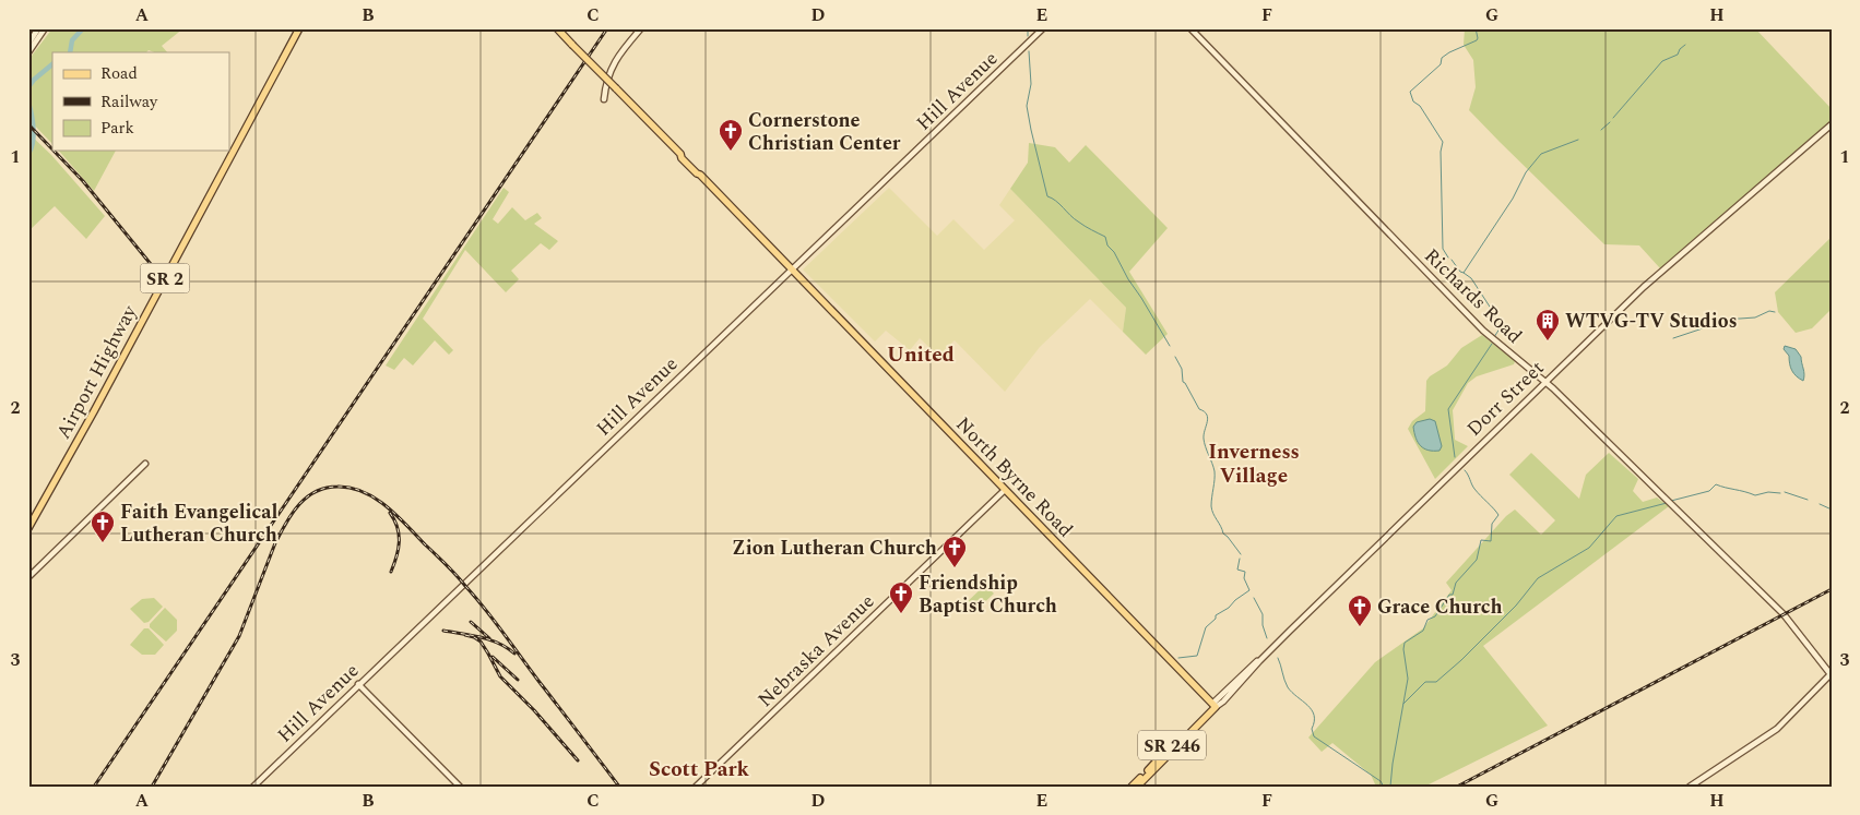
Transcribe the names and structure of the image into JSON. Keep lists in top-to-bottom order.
{
  "streets": {
    "main road": [
      "Hill Avenue",
      "SR 2",
      "Richards Road",
      "Airport Highway",
      "Dorr Street",
      "North Byrne Road",
      "Nebraska Avenue",
      "SR 246"
    ]
  },
  "crossings": [
    ["Hill Avenue", "North Byrne Road"],
    ["Richards Road", "Dorr Street"],
    ["Dorr Street", "North Byrne Road"],
    ["North Byrne Road", "Nebraska Avenue"]
  ],
  "districts": ["United", "Inverness Village", "Scott Park"],
  "places": {
    "church": [
      "Cornerstone Christian Center",
      "Faith Evangelical Lutheran Church",
      "Zion Lutheran Church",
      "Friendship Baptist Church",
      "Grace Church"
    ],
    "building": ["WTVG-TV Studios"]
  },
  "legend": ["Road", "Railway", "Park"],
  "grid": {
    "columns": [
      "A",
      "B",
      "C",
      "D",
      "E",
      "F",
      "G",
      "H"
    ],
    "rows": ["1", "2", "3"]
  }
}
